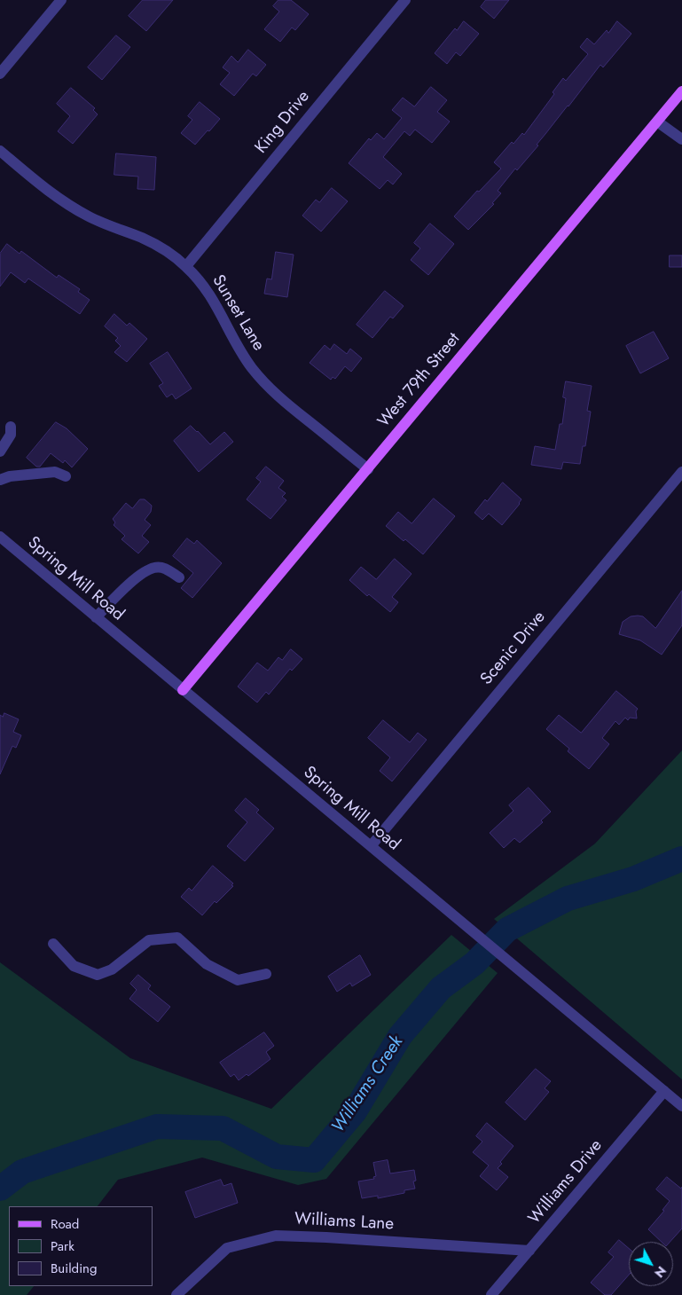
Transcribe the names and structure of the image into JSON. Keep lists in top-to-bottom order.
{
  "streets": {
    "main road": ["West 79th Street"],
    "street": [
      "King Drive",
      "Sunset Lane",
      "Spring Mill Road",
      "Scenic Drive",
      "Williams Drive",
      "Williams Lane"
    ]
  },
  "crossings": [
    ["King Drive", "Sunset Lane"],
    ["Sunset Lane", "West 79th Street"],
    ["West 79th Street", "Spring Mill Road"],
    ["Spring Mill Road", "Scenic Drive"],
    ["Spring Mill Road", "Williams Drive"],
    ["Williams Drive", "Williams Lane"]
  ],
  "water": ["Williams Creek"],
  "legend": ["Road", "Park", "Building"],
  "north": "bottom right"
}
